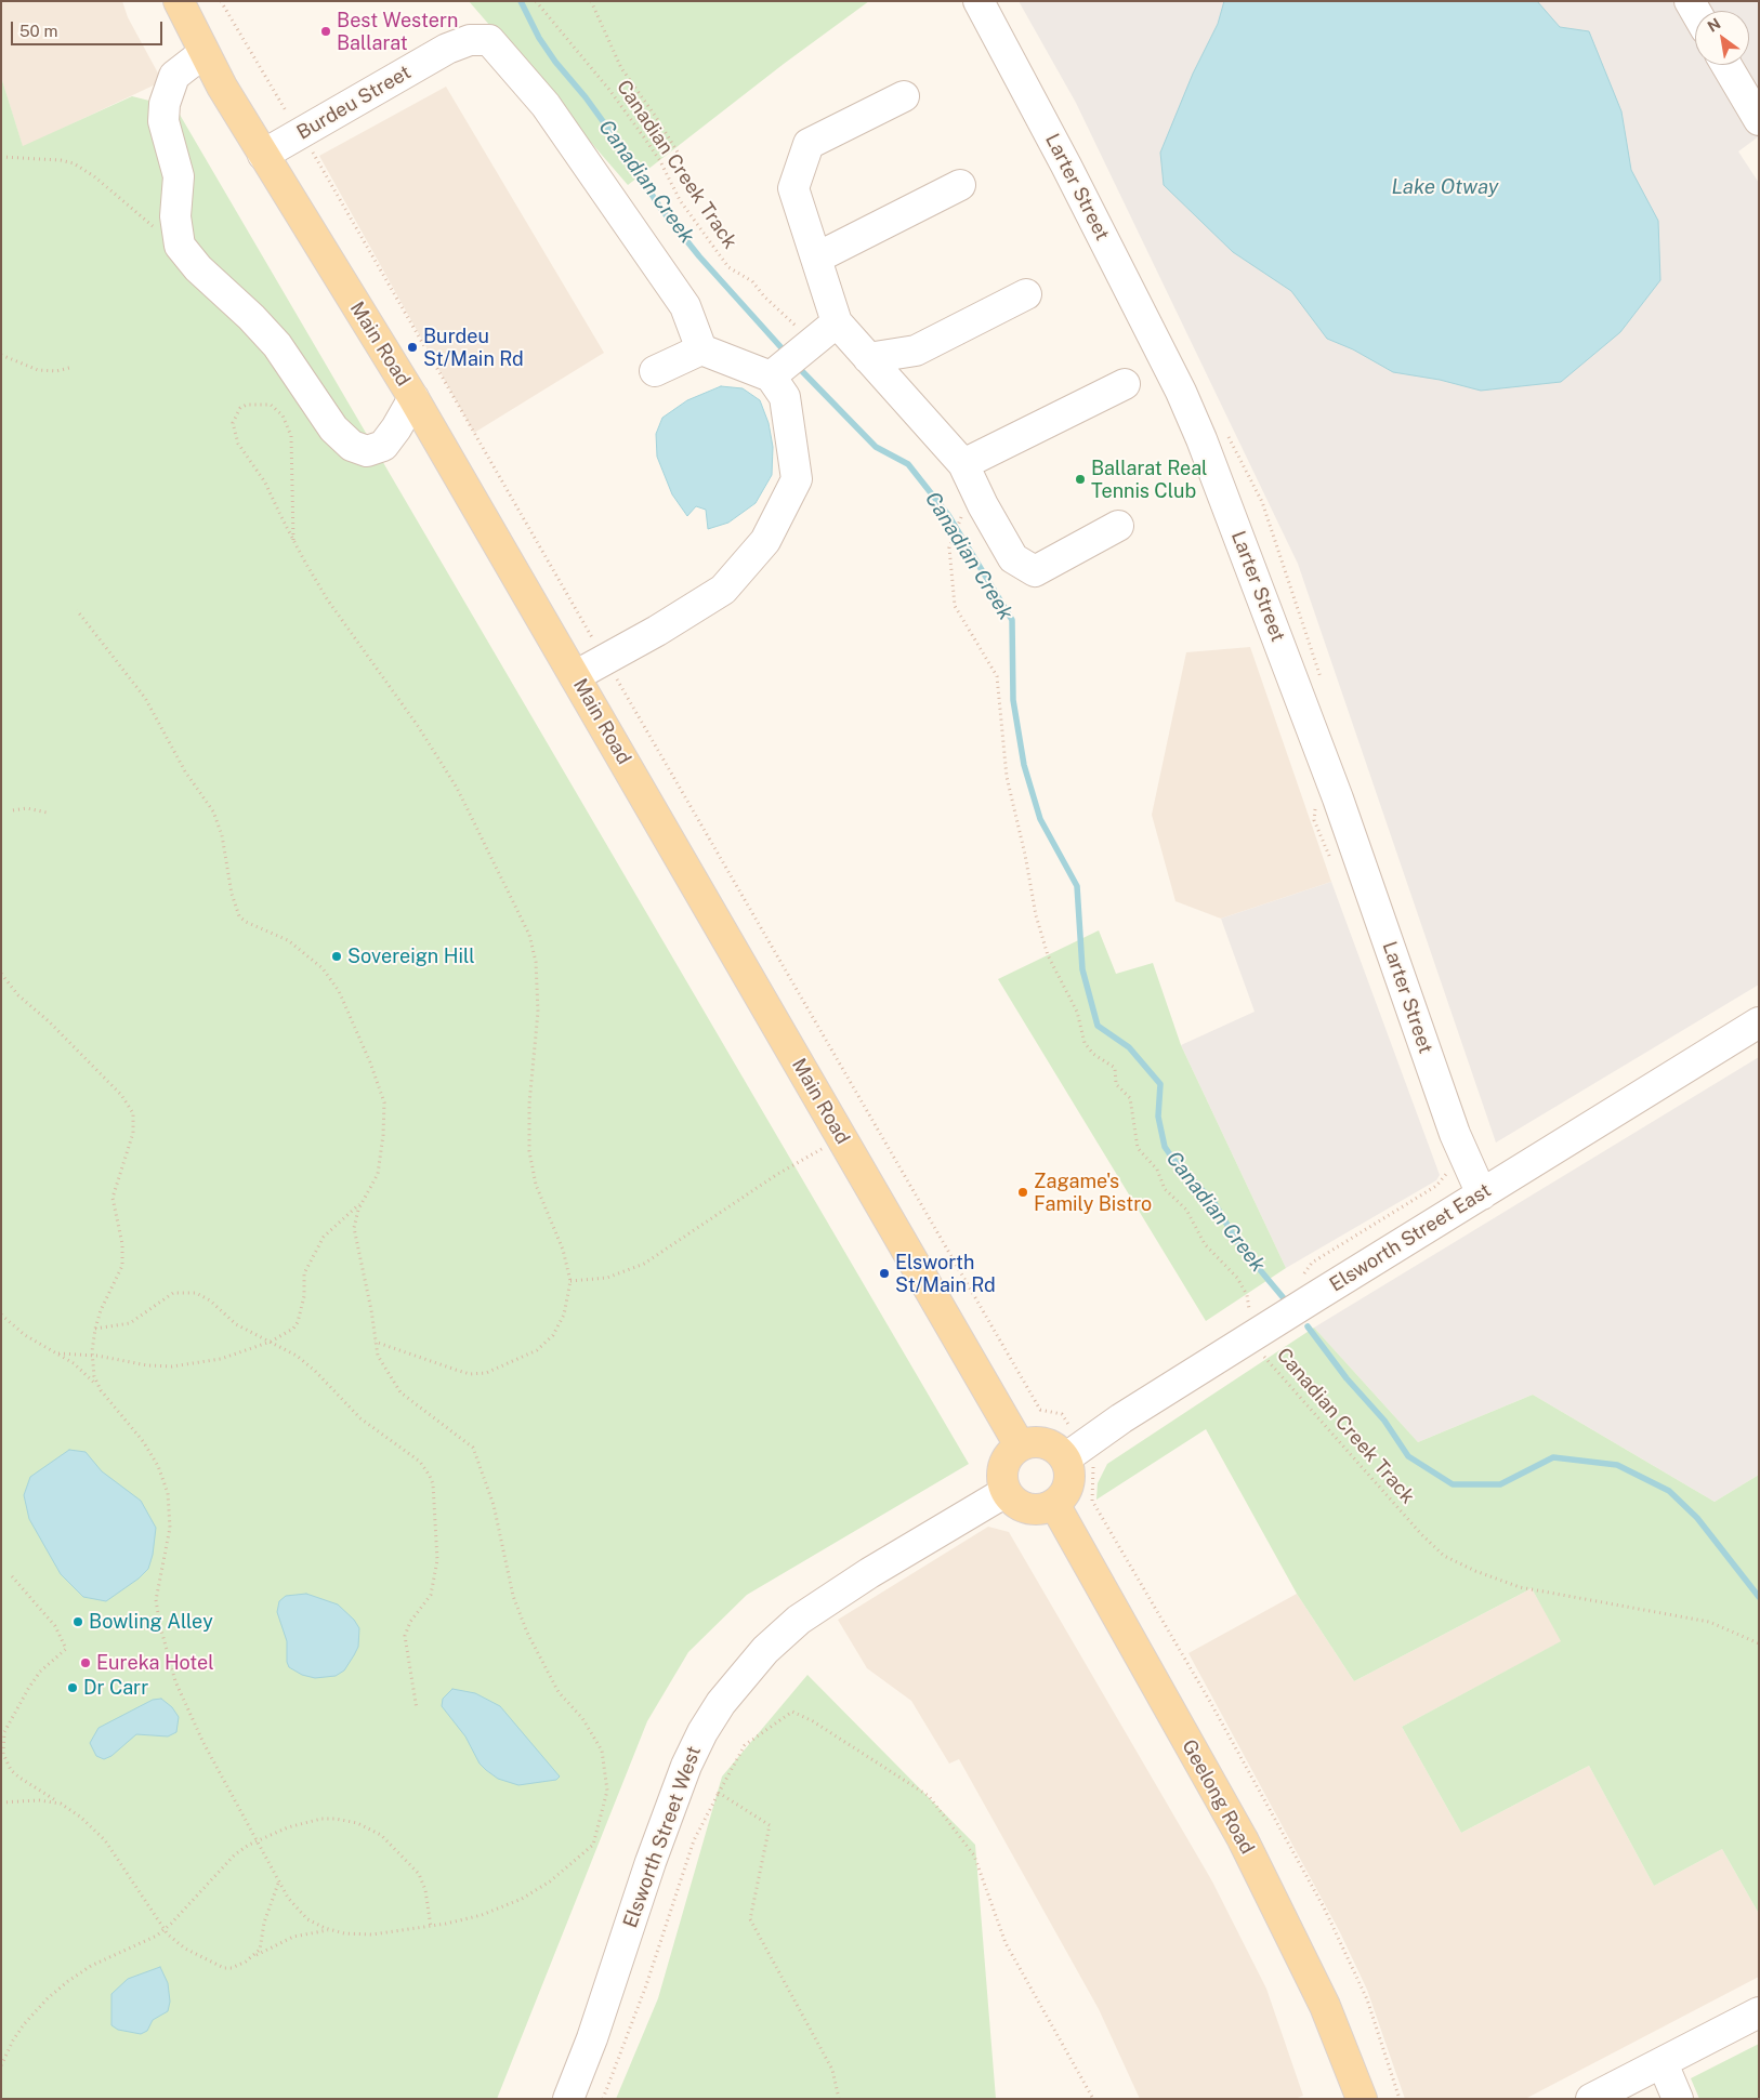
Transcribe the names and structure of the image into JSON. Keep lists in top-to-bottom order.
{
  "streets": {
    "main road": ["Main Road", "Geelong Road"],
    "street": [
      "Burdeu Street",
      "Larter Street",
      "Elsworth Street East",
      "Elsworth Street West"
    ],
    "path": ["Canadian Creek Track"]
  },
  "crossings": [
    ["Burdeu Street", "Main Road"],
    ["Canadian Creek Track", "Elsworth Street East"],
    ["Larter Street", "Elsworth Street East"],
    ["Main Road", "Elsworth Street East"],
    ["Main Road", "Geelong Road"],
    ["Main Road", "Elsworth Street West"],
    ["Elsworth Street East", "Geelong Road"],
    ["Elsworth Street East", "Elsworth Street West"],
    ["Geelong Road", "Elsworth Street West"]
  ],
  "water": ["Canadian Creek", "Lake Otway"],
  "places": [
    "Best Western Ballarat",
    "Burdeu St/Main Rd",
    "Ballarat Real Tennis Club",
    "Sovereign Hill",
    "Zagame's Family Bistro",
    "Elsworth St/Main Rd",
    "Bowling Alley",
    "Eureka Hotel",
    "Dr Carr"
  ],
  "scale_bar": "50 m",
  "north": "top left"
}
